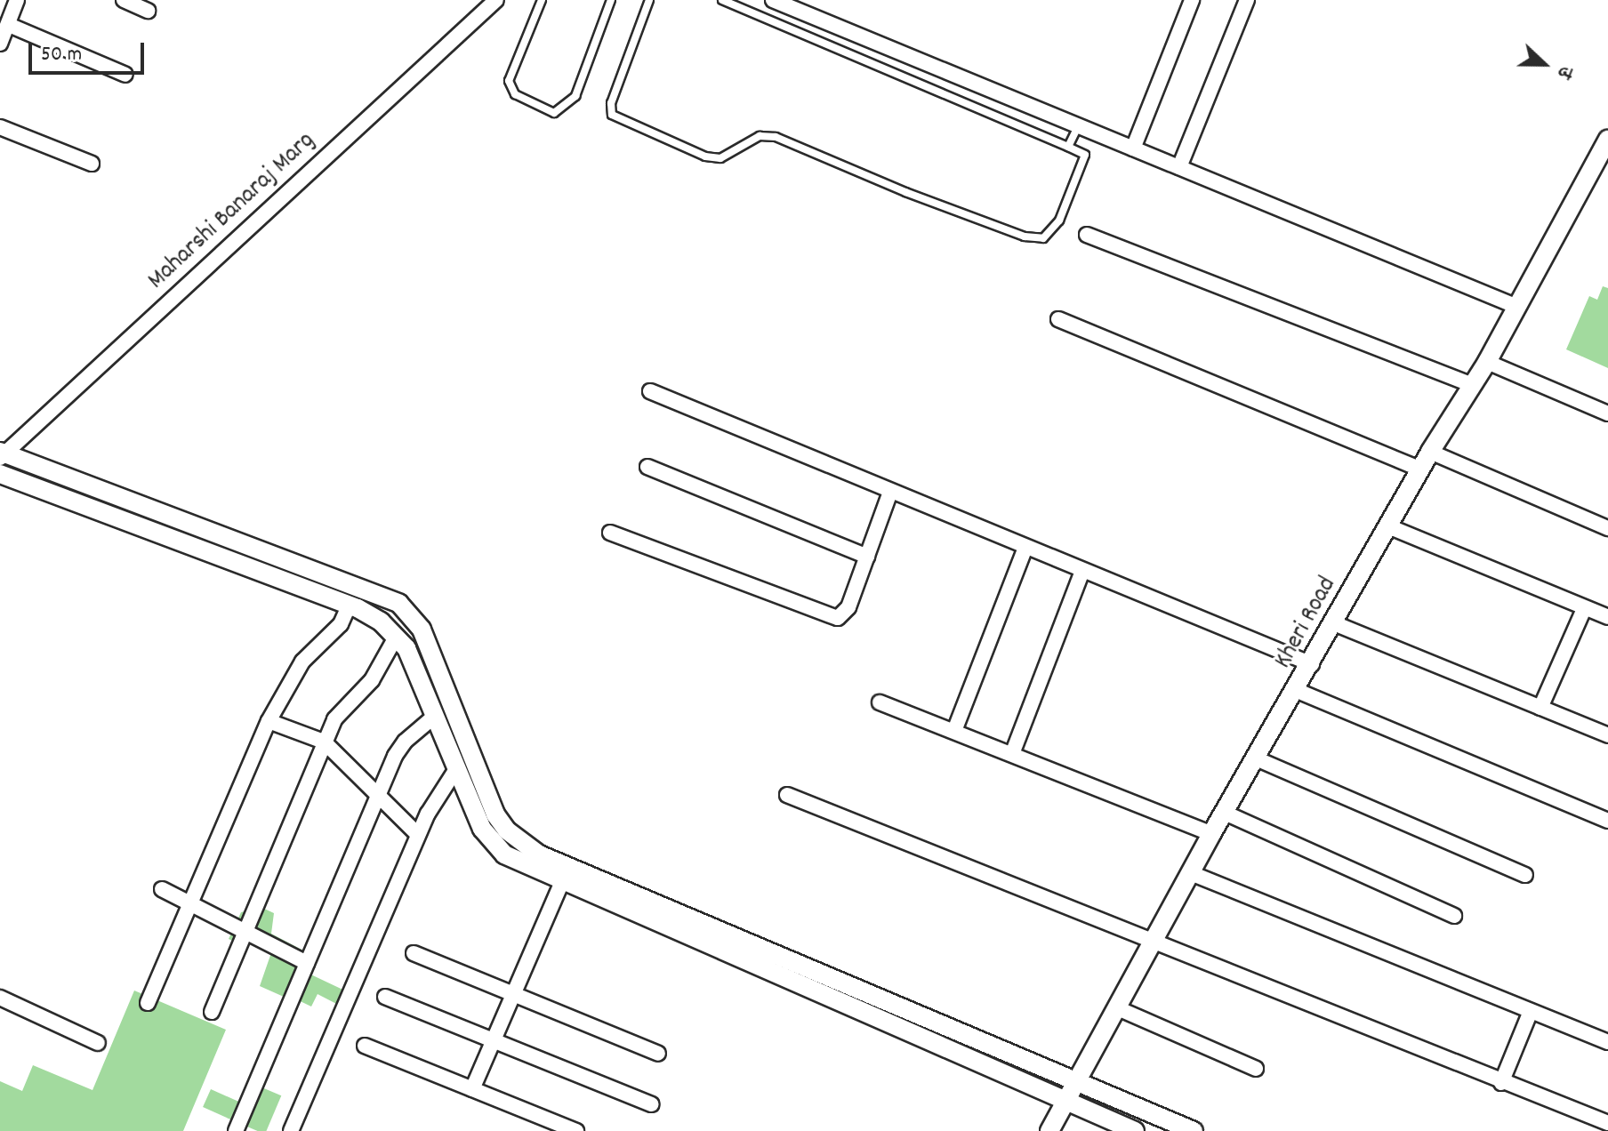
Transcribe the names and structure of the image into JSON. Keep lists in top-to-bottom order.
{
  "streets": {
    "street": ["Maharshi Banaraj Marg", "Kheri Road"]
  },
  "scale_bar": "50 m",
  "north": "right"
}
